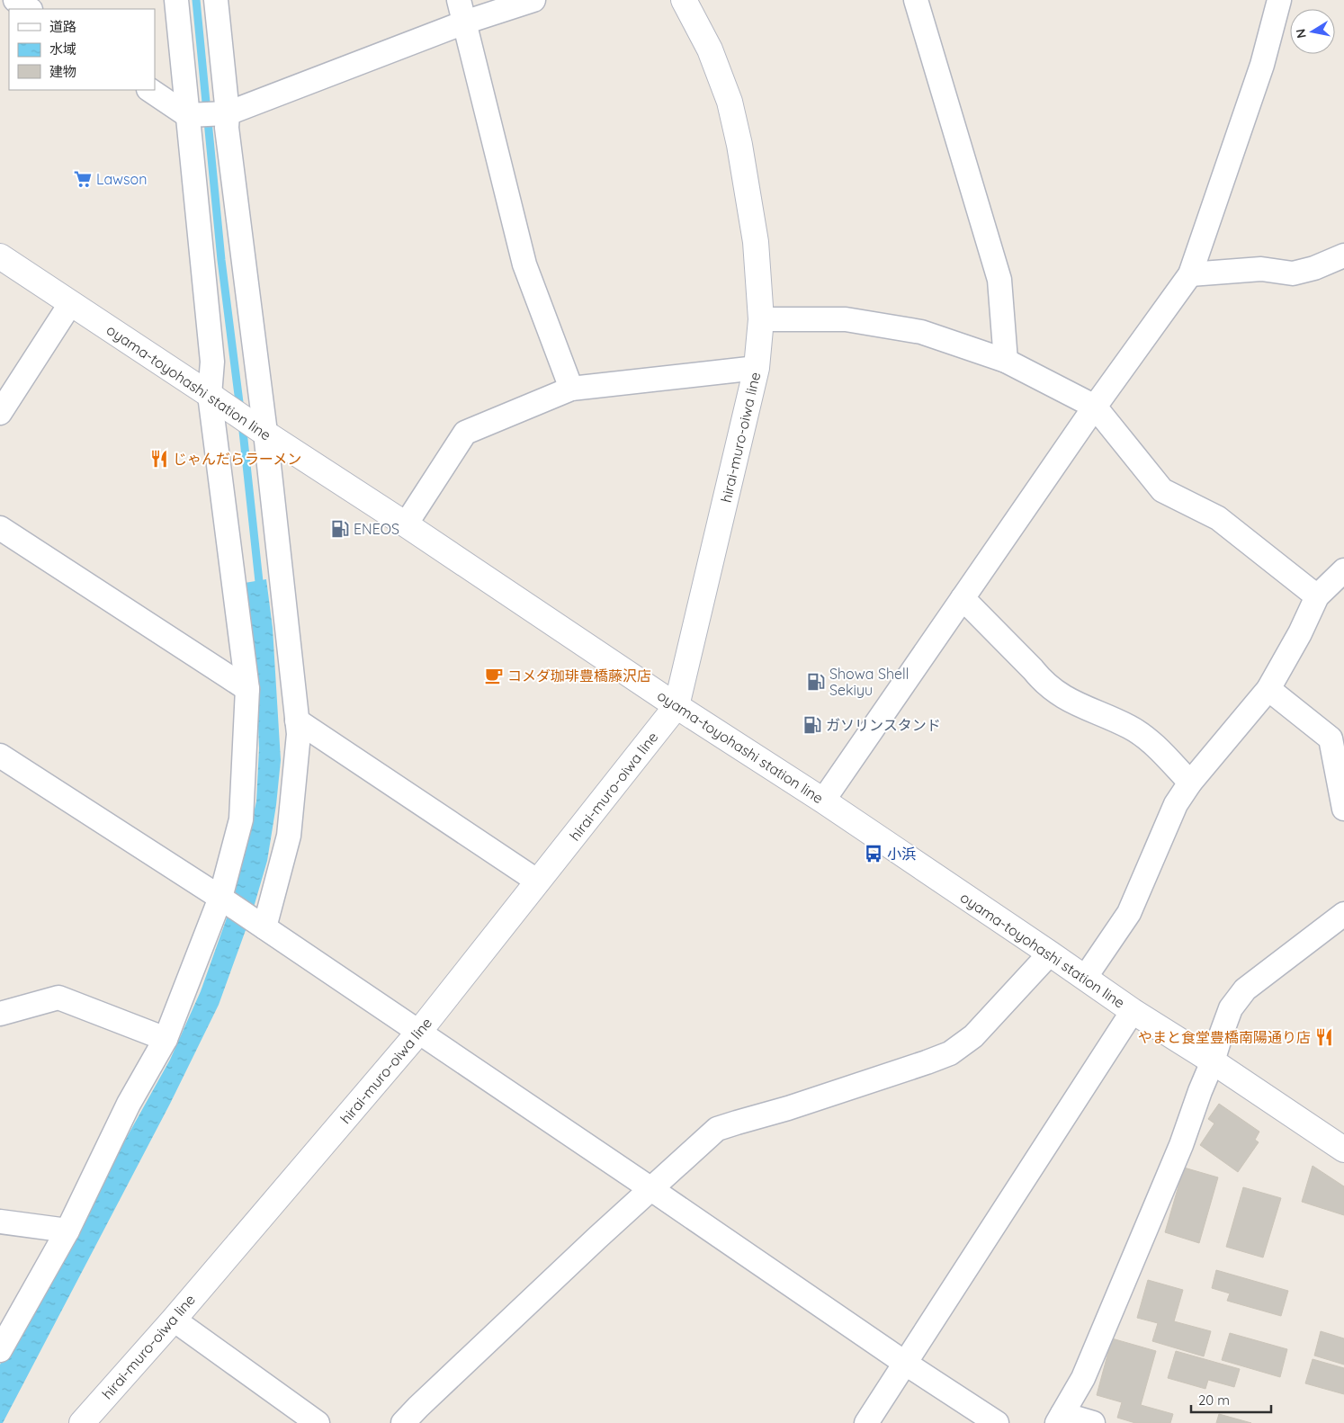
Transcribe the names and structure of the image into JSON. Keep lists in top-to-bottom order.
{
  "streets": {
    "main road": ["oyama-toyohashi station line", "hirai-muro-oiwa line"]
  },
  "crossings": [
    ["oyama-toyohashi station line", "hirai-muro-oiwa line"]
  ],
  "places": {
    "supermarket": ["Lawson"],
    "restaurant": ["じゃんだらラーメン", "やまと食堂豊橋南陽通り店"],
    "fuel station": ["ENEOS", "Showa Shell Sekiyu", "ガソリンスタンド"],
    "cafe": ["コメダ珈琲豊橋藤沢店"],
    "bus stop": ["小浜"]
  },
  "legend": ["道路", "水域", "建物"],
  "scale_bar": "20 m",
  "north": "left"
}
